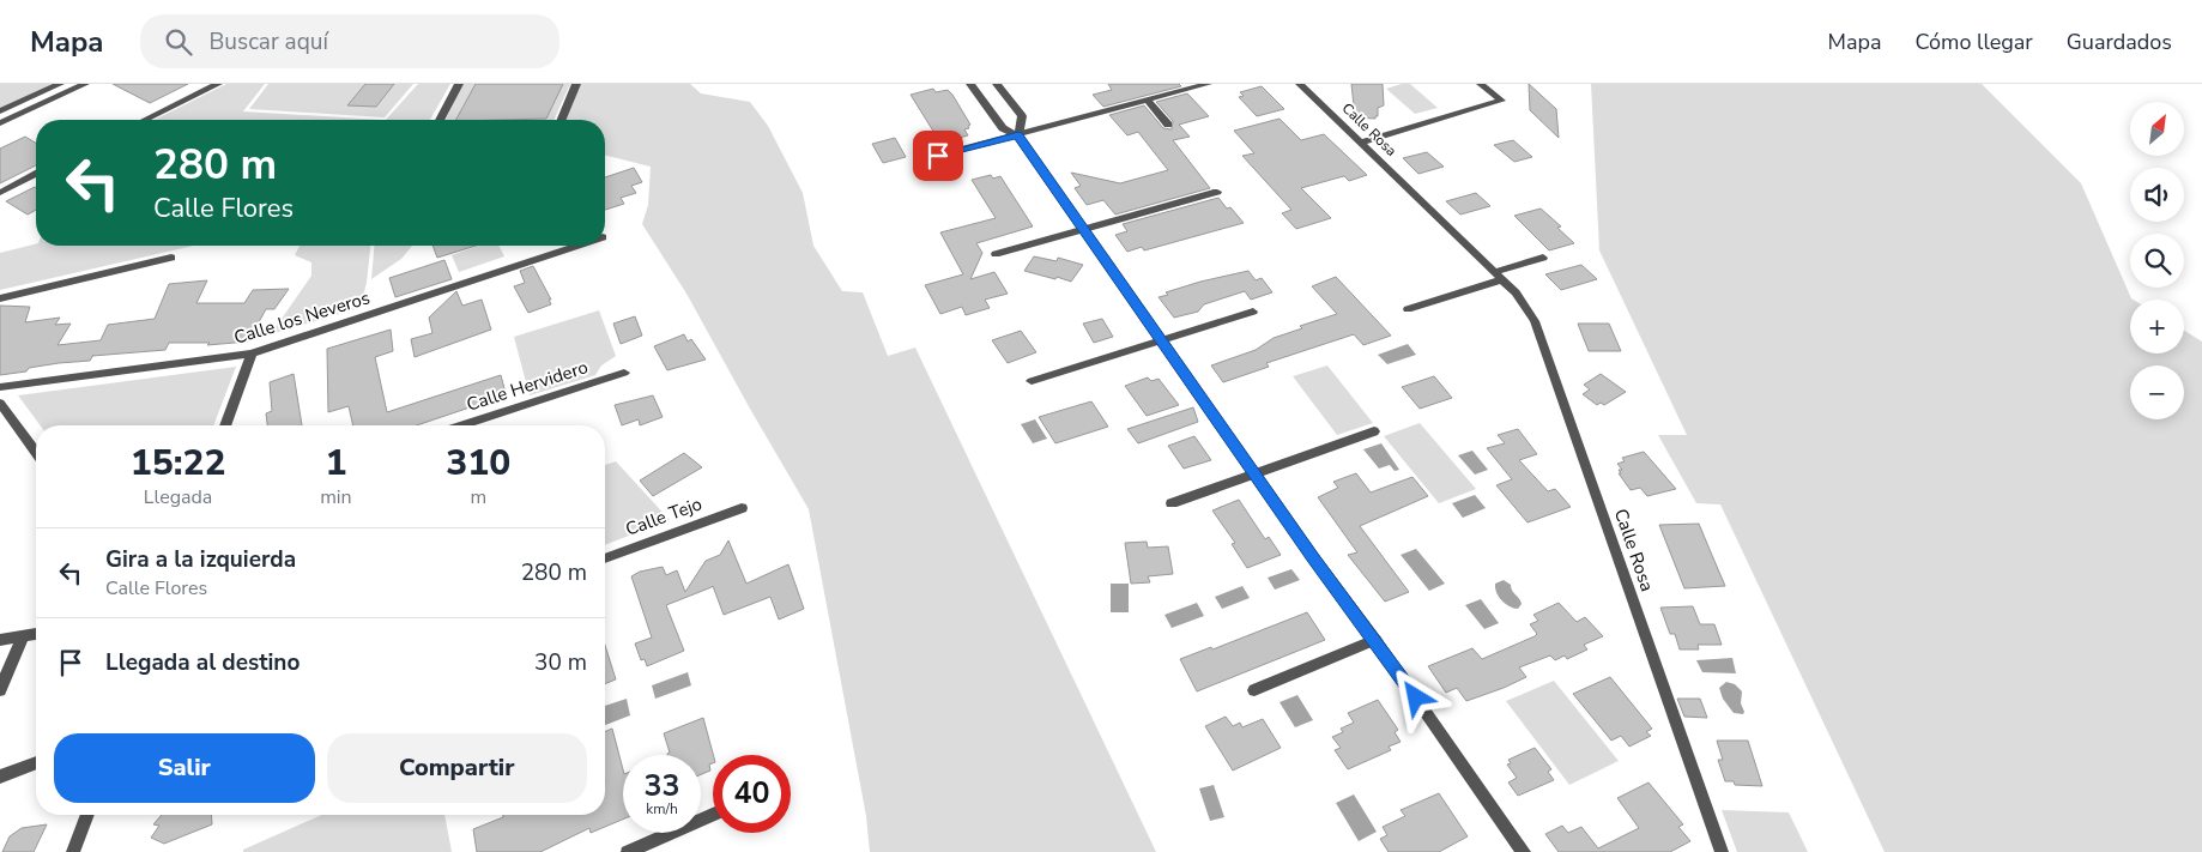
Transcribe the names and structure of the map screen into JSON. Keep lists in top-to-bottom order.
{
  "streets": {
    "street": [
      "Calle Rosa",
      "Calle los Neveros",
      "Calle Hervidero",
      "Calle Tejo"
    ]
  },
  "north": "top right",
  "page": {
    "header": "Mapa",
    "search": "Buscar aquí",
    "nav": ["Mapa", "Cómo llegar", "Guardados"],
    "map_buttons": ["+", "−"],
    "turn": ["280 m", "Calle Flores"],
    "eta": [
      "15:22",
      "Llegada",
      "1",
      "min",
      "310",
      "m"
    ],
    "list": [
      {
        "name": "Gira a la izquierda",
        "note": "Calle Flores",
        "value": "280 m"
      },
      {
        "name": "Llegada al destino",
        "value": "30 m"
      }
    ],
    "buttons": ["Salir", "Compartir"],
    "speed": "33 km/h",
    "limit": "40"
  }
}
